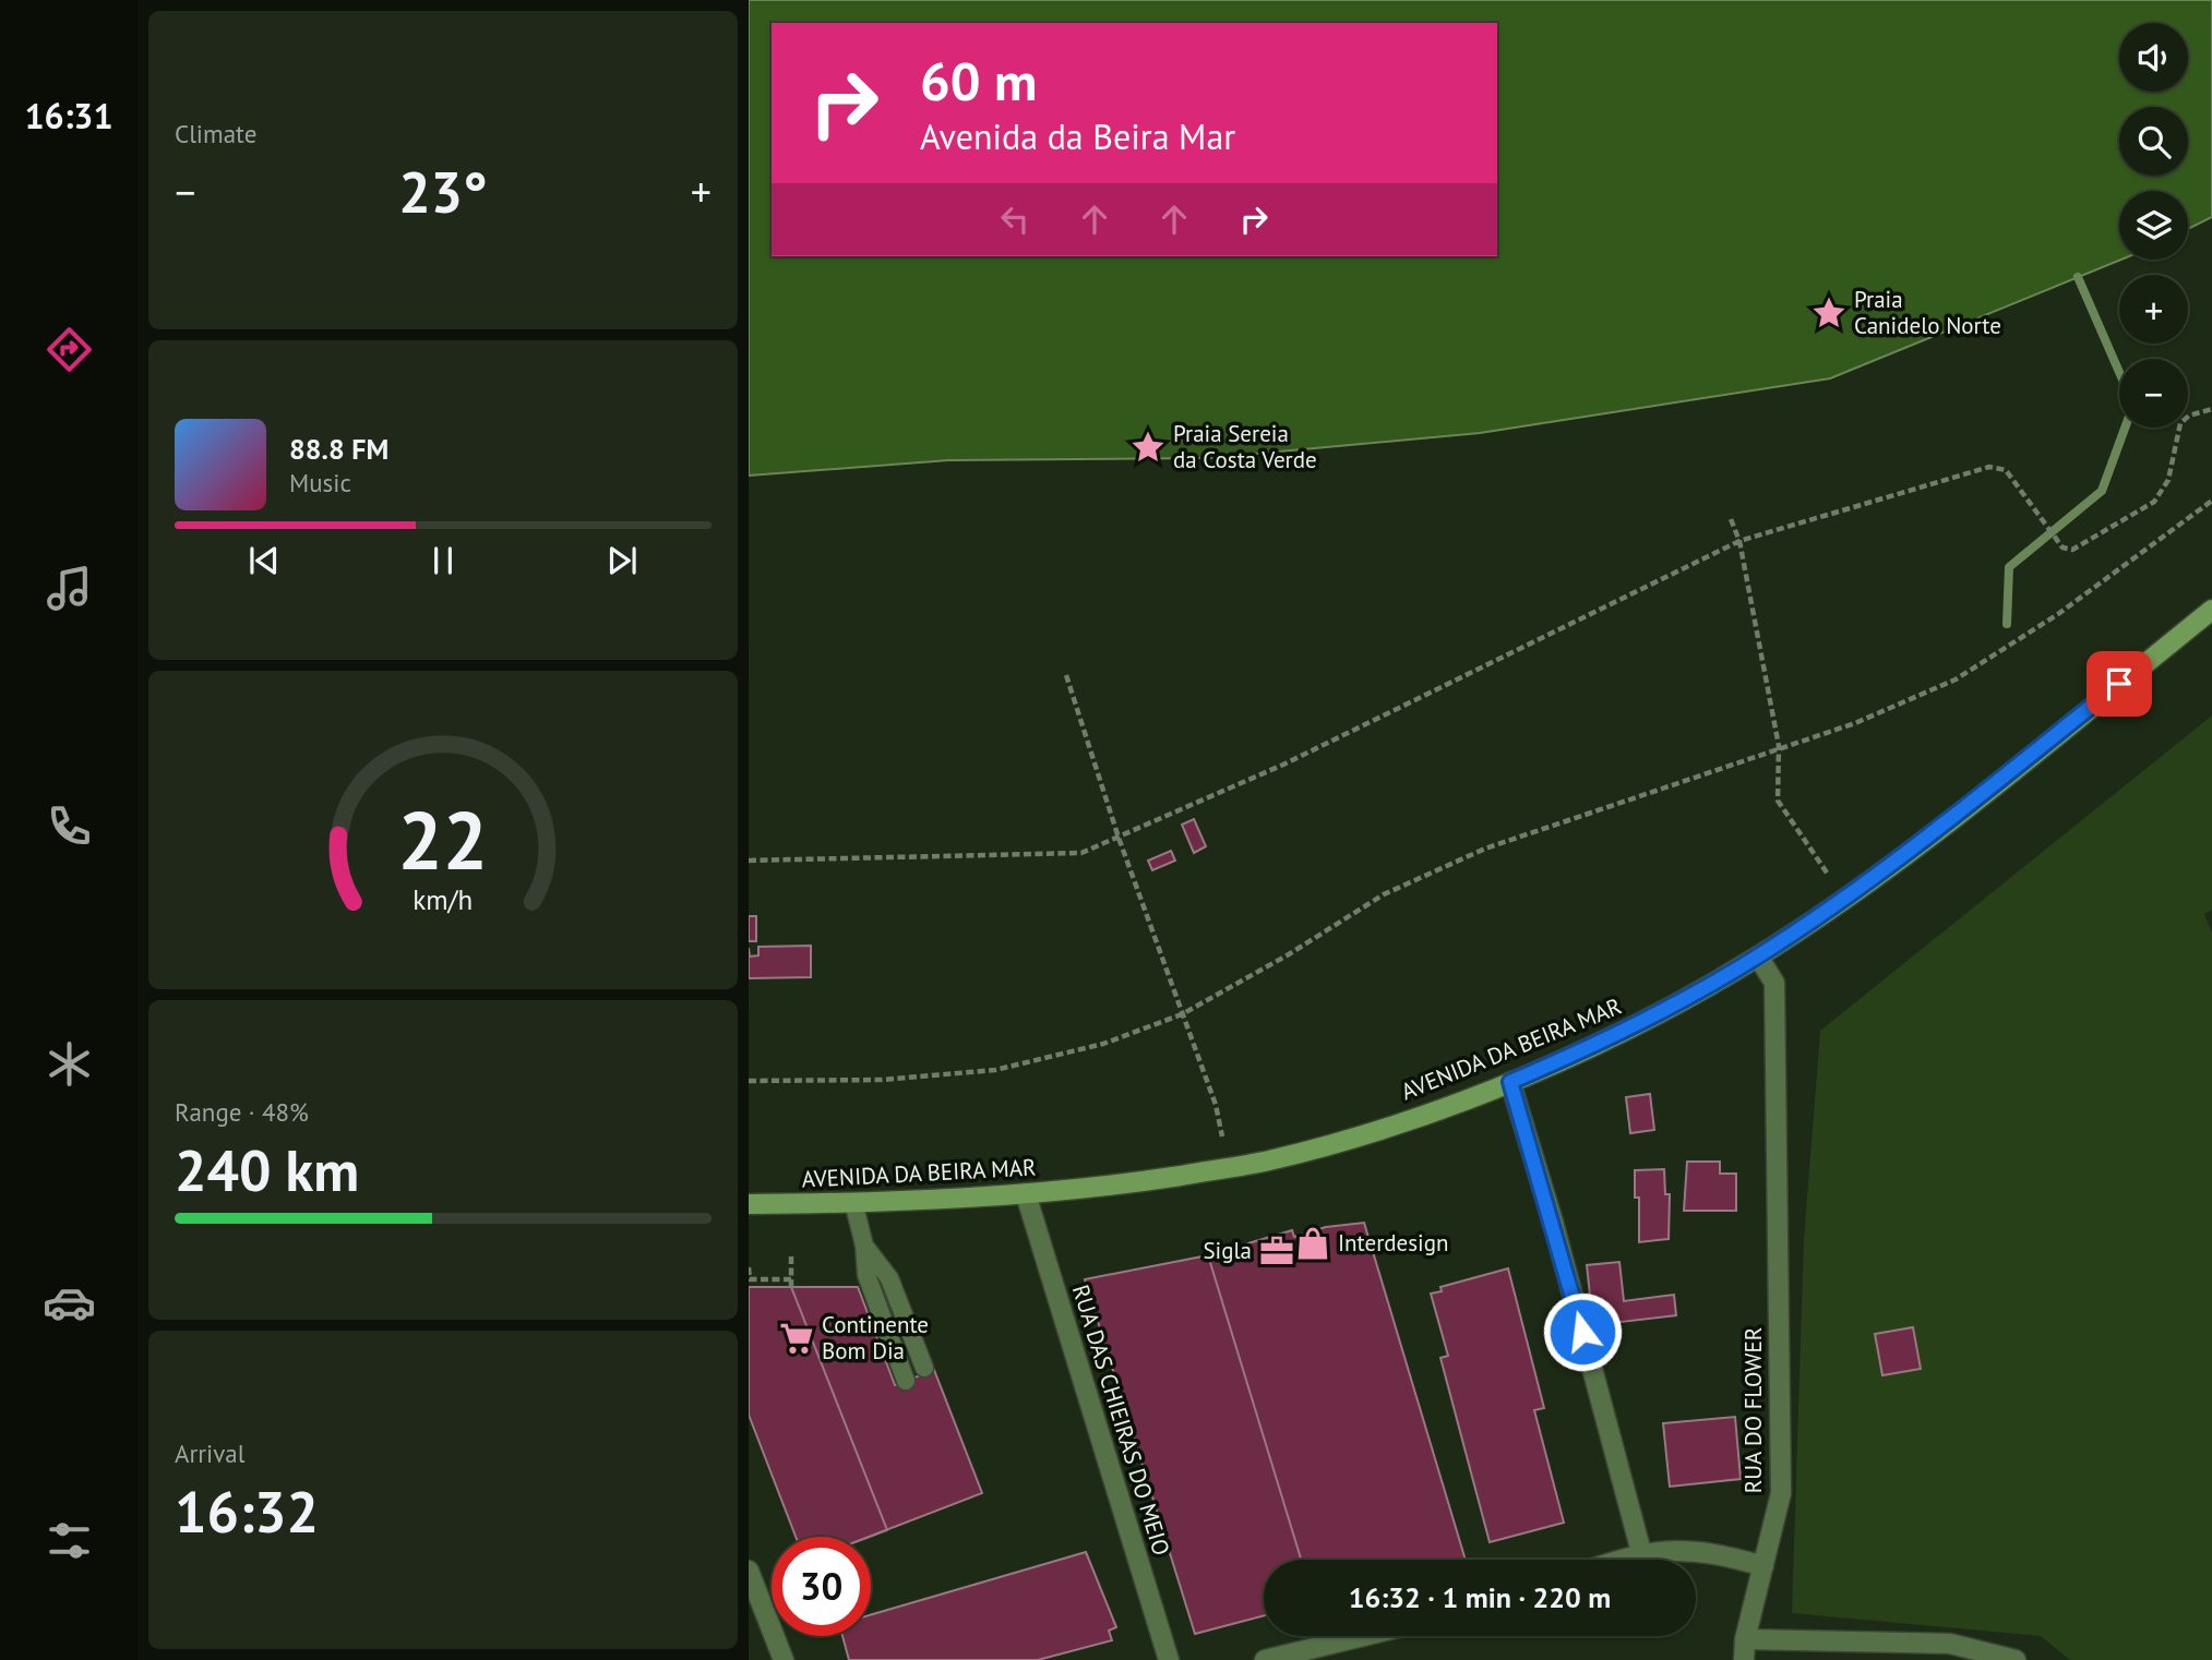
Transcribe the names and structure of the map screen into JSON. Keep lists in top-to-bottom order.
{
  "streets": {
    "main road": ["AVENIDA DA BEIRA MAR"],
    "street": ["RUA DO FLOWER", "RUA DAS CHIEIRAS DO MEIO"]
  },
  "crossings": [
    ["AVENIDA DA BEIRA MAR", "RUA DO FLOWER"],
    ["AVENIDA DA BEIRA MAR", "RUA DAS CHIEIRAS DO MEIO"]
  ],
  "places": {
    "place": ["Praia Canidelo Norte", "Praia Sereia da Costa Verde"],
    "shop": ["Interdesign"],
    "office": ["Sigla"],
    "supermarket": ["Continente Bom Dia"]
  },
  "page": {
    "tabs": "16:31",
    "tile": [
      "Climate",
      ["Range · 48%", "240 km"],
      ["Arrival", "16:32"]
    ],
    "map_buttons": ["+", "−"],
    "turn": ["60 m", "Avenida da Beira Mar"],
    "heat": ["−", "23°", "+"],
    "song": ["88.8 FM", "Music"],
    "limit": "30",
    "trip": "16:32 · 1 min · 220 m",
    "gauge": ["22", "km/h"]
  }
}
